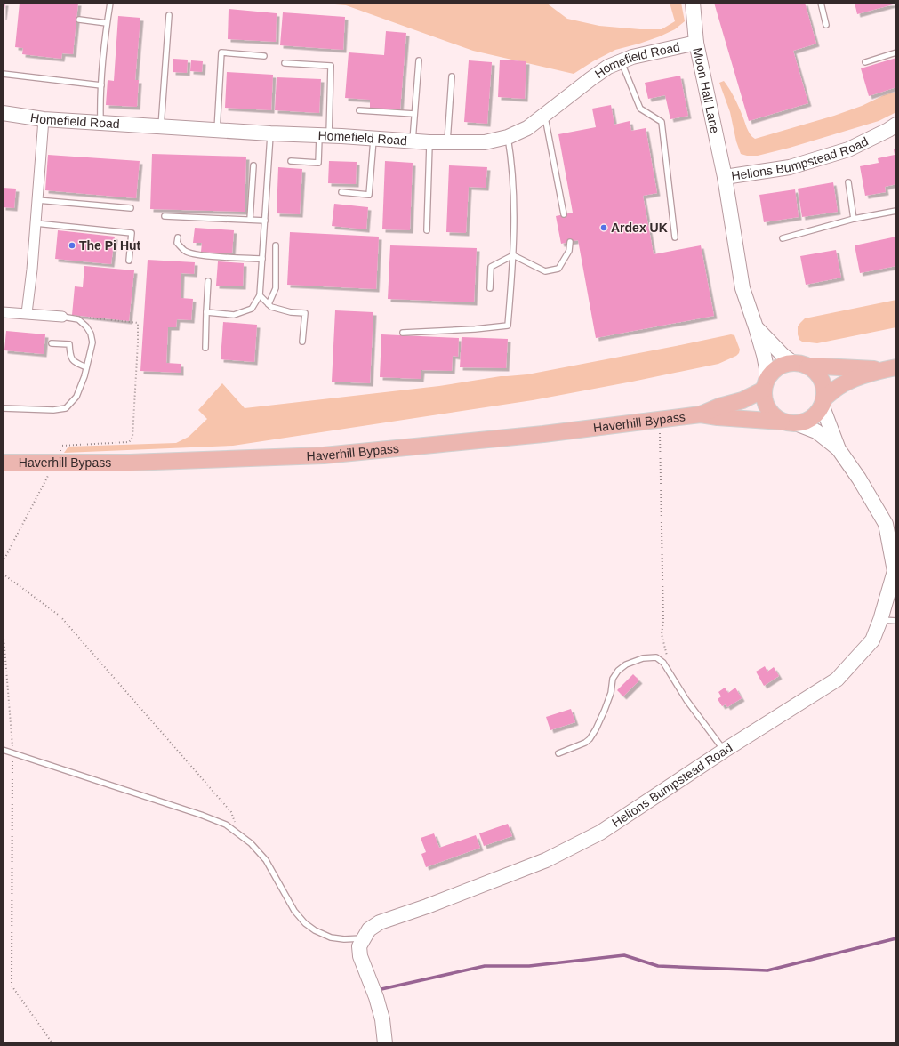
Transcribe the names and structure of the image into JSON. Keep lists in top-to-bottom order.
{
  "streets": {
    "main road": ["Haverhill Bypass"],
    "street": ["Homefield Road", "Moon Hall Lane", "Helions Bumpstead Road"]
  },
  "crossings": [
    ["Homefield Road", "Moon Hall Lane"],
    ["Moon Hall Lane", "Helions Bumpstead Road"],
    ["Helions Bumpstead Road", "Haverhill Bypass"]
  ],
  "places": ["Ardex UK", "The Pi Hut"]
}
